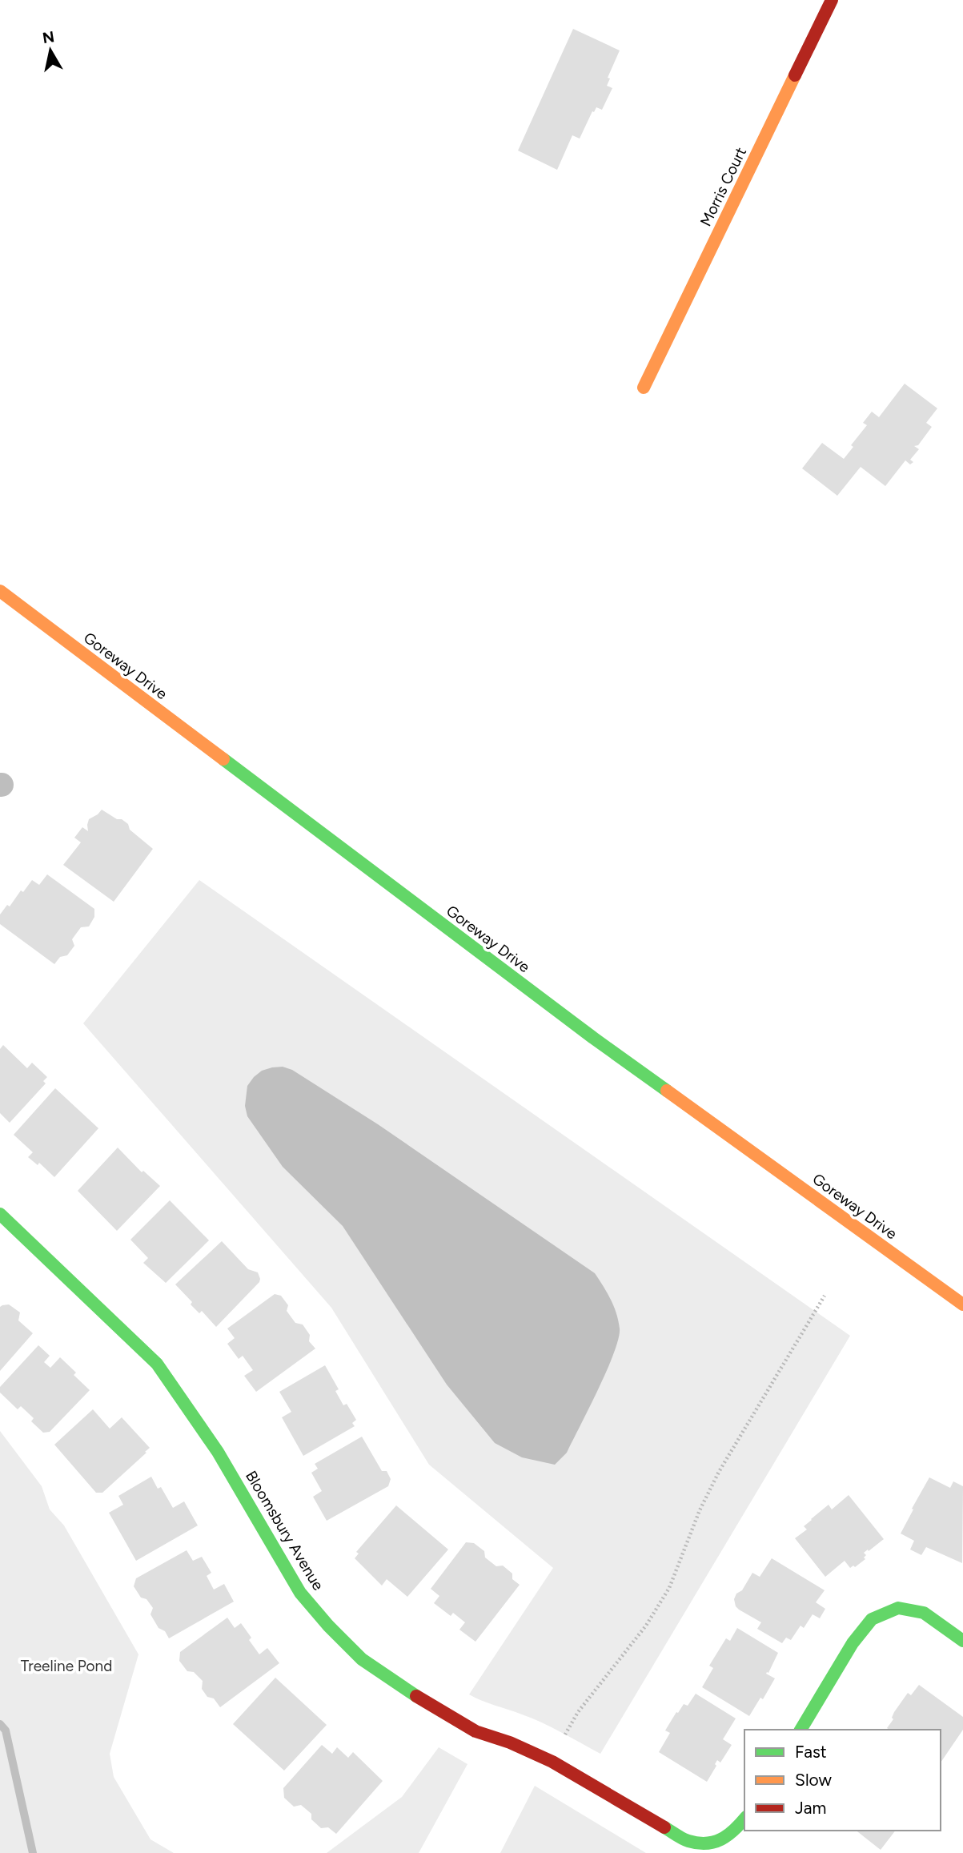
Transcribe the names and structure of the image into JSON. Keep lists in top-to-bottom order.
{
  "streets": {
    "street": ["Morris Court", "Goreway Drive", "Bloomsbury Avenue"]
  },
  "parks": ["Treeline Pond"],
  "legend": ["Fast", "Slow", "Jam"],
  "north": "top"
}
